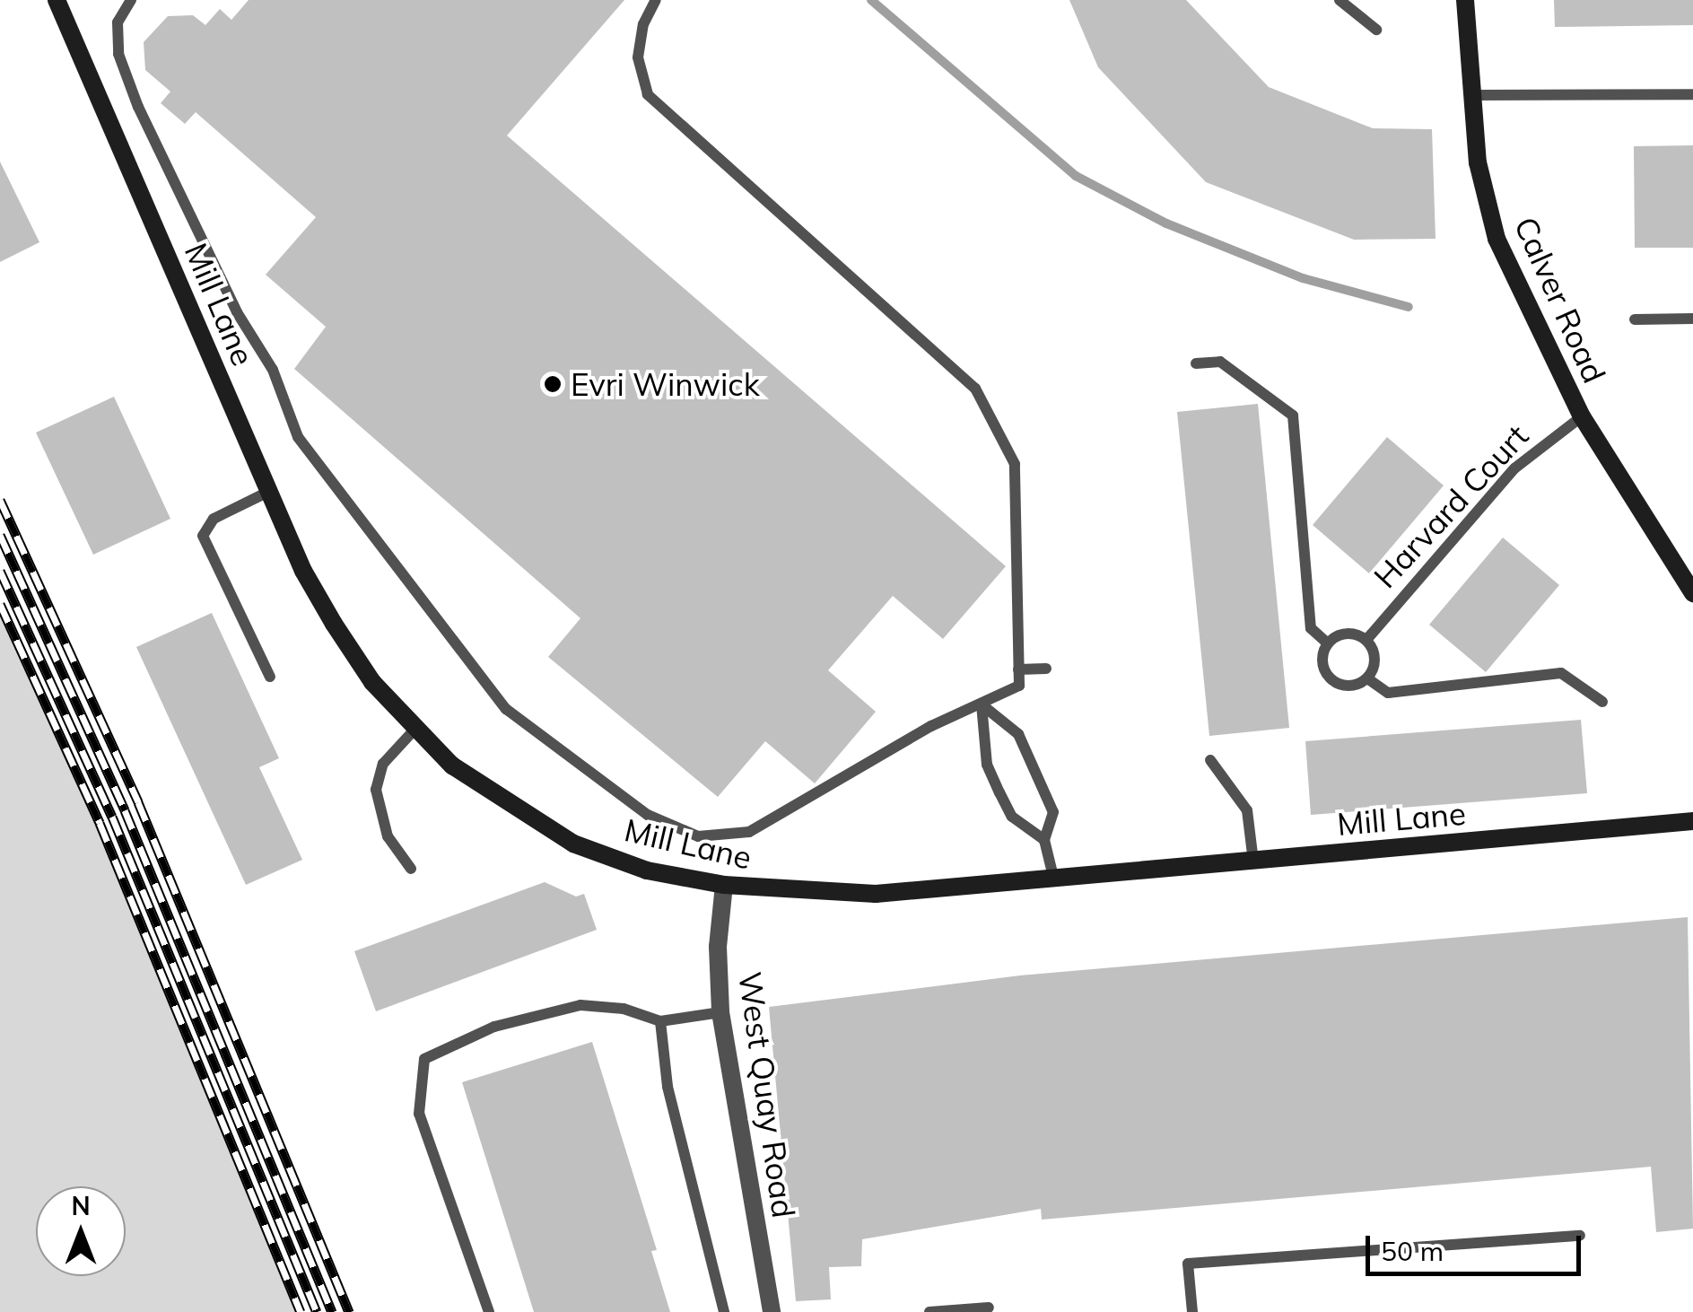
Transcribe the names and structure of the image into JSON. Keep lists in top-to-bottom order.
{
  "streets": {
    "street": ["Calver Road", "Mill Lane", "West Quay Road"],
    "lane": ["Harvard Court"]
  },
  "crossings": [
    ["Calver Road", "Harvard Court"],
    ["Mill Lane", "West Quay Road"]
  ],
  "places": ["Evri Winwick"],
  "scale_bar": "50 m",
  "north": "top"
}
